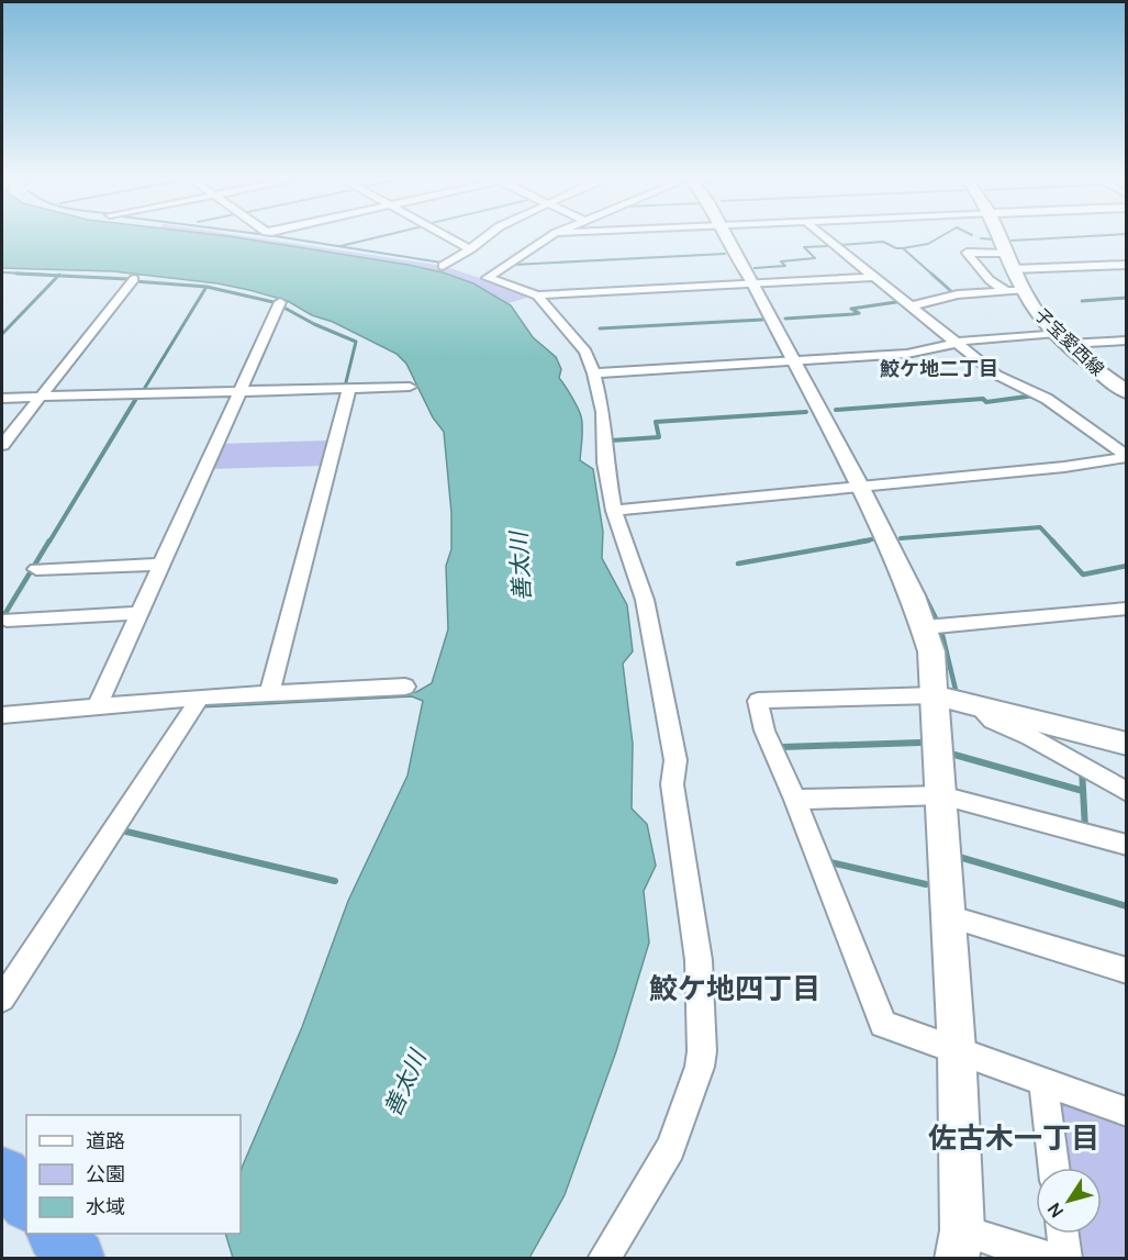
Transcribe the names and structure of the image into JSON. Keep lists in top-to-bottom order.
{
  "streets": {
    "street": ["子宝愛西線"]
  },
  "districts": ["鮫ケ地二丁目", "鮫ケ地四丁目", "佐古木一丁目"],
  "water": ["善太川"],
  "legend": ["道路", "公園", "水域"],
  "north": "bottom left"
}
